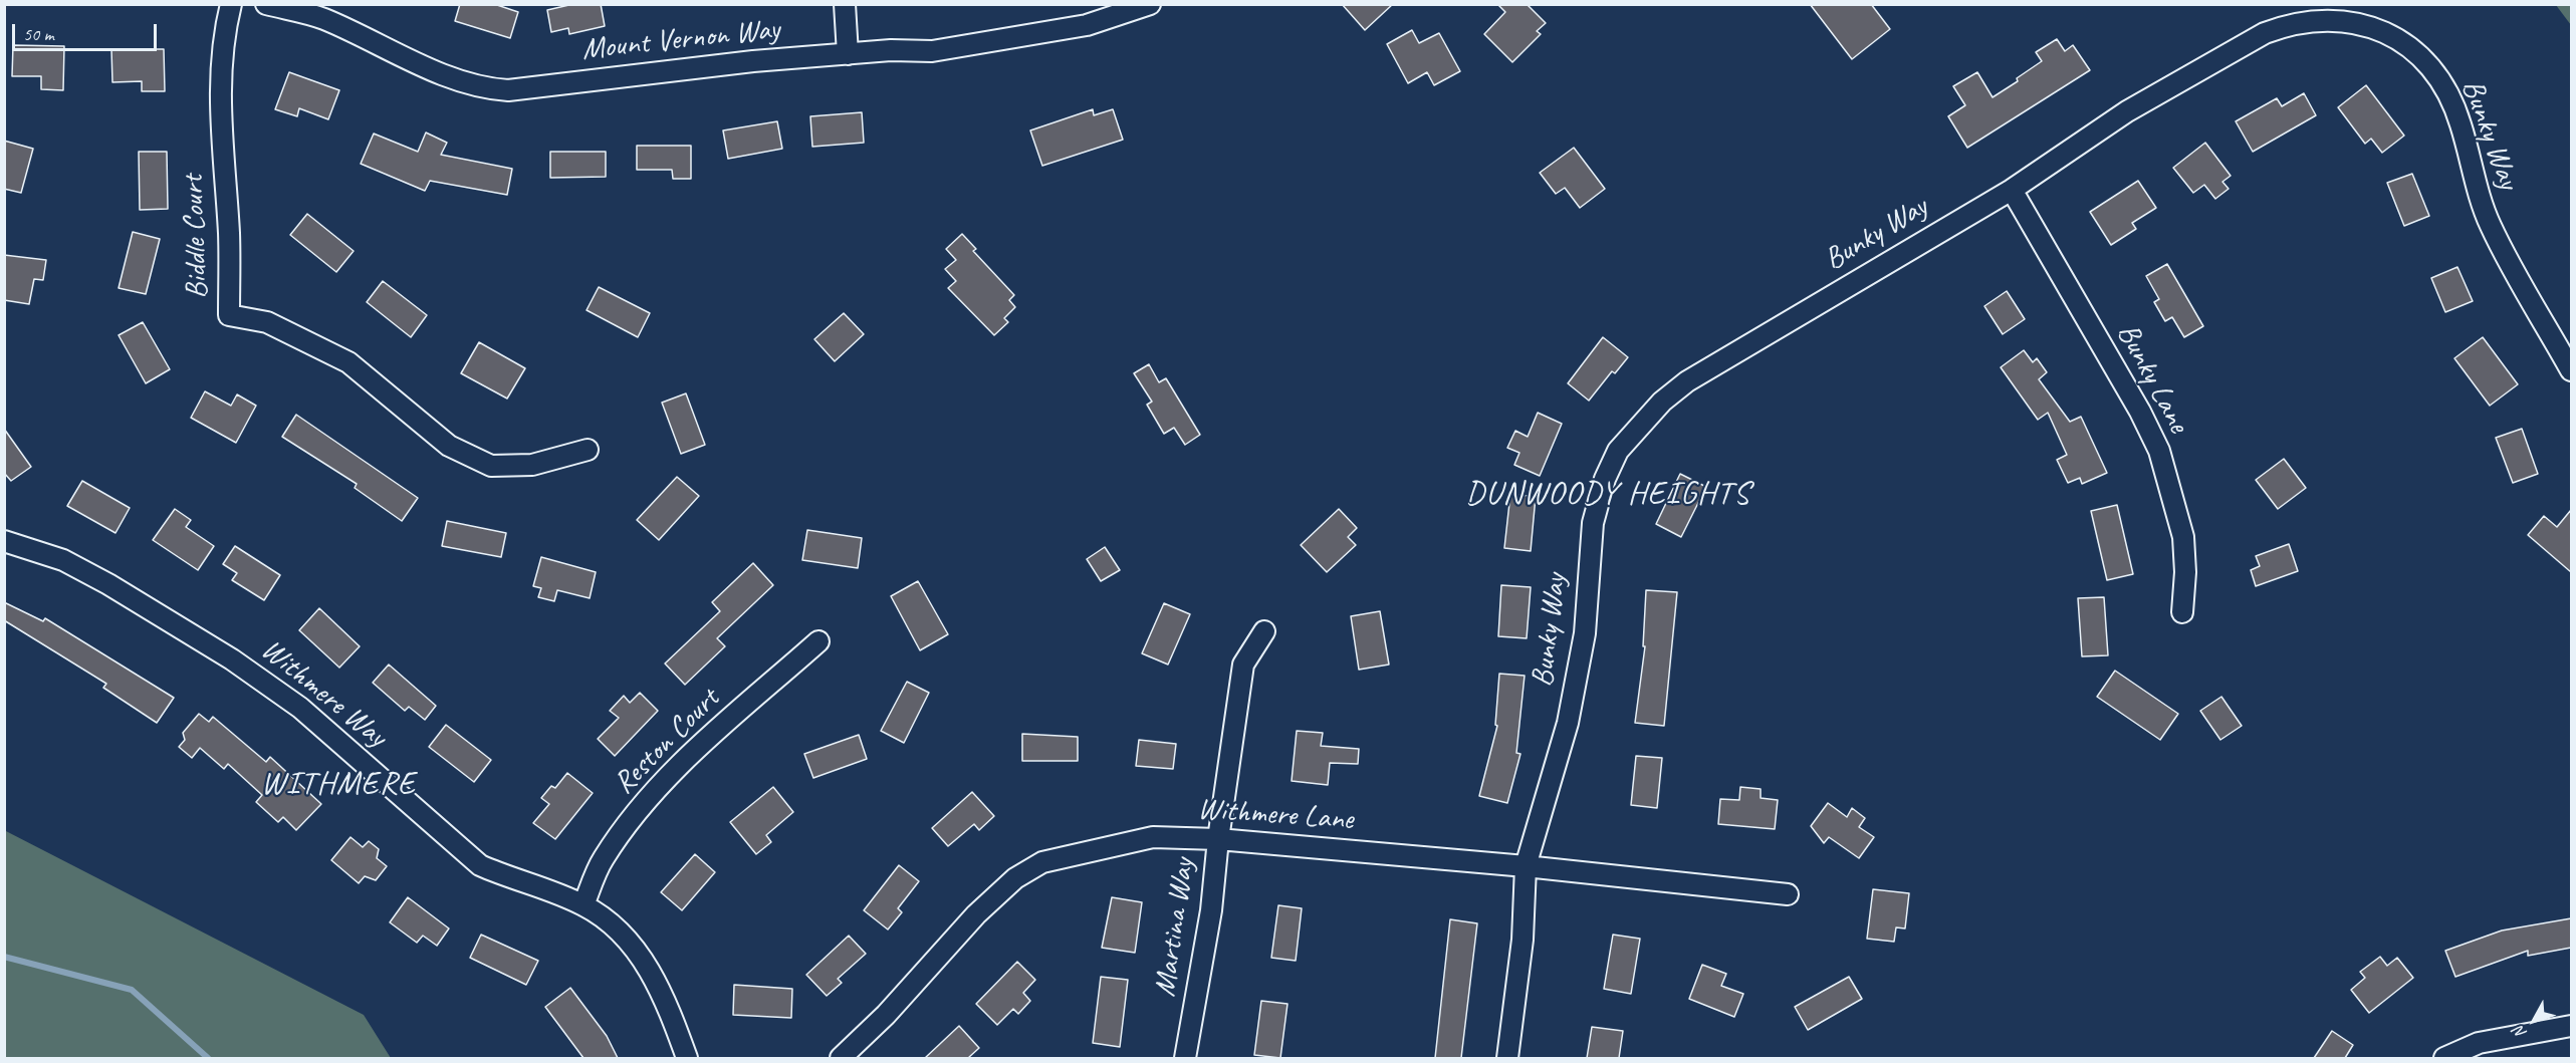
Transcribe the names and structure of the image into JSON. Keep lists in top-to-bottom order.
{
  "streets": {
    "street": [
      "Mount Vernon Way",
      "Bunky Way",
      "Biddle Court",
      "Bunky Lane",
      "Withmere Way",
      "Reston Court",
      "Withmere Lane",
      "Martina Way"
    ]
  },
  "crossings": [
    ["Bunky Way", "Bunky Lane"],
    ["Bunky Way", "Withmere Lane"],
    ["Withmere Way", "Reston Court"],
    ["Withmere Lane", "Martina Way"]
  ],
  "districts": ["DUNWOODY HEIGHTS", "WITHMERE"],
  "scale_bar": "50 m",
  "north": "bottom left"
}
